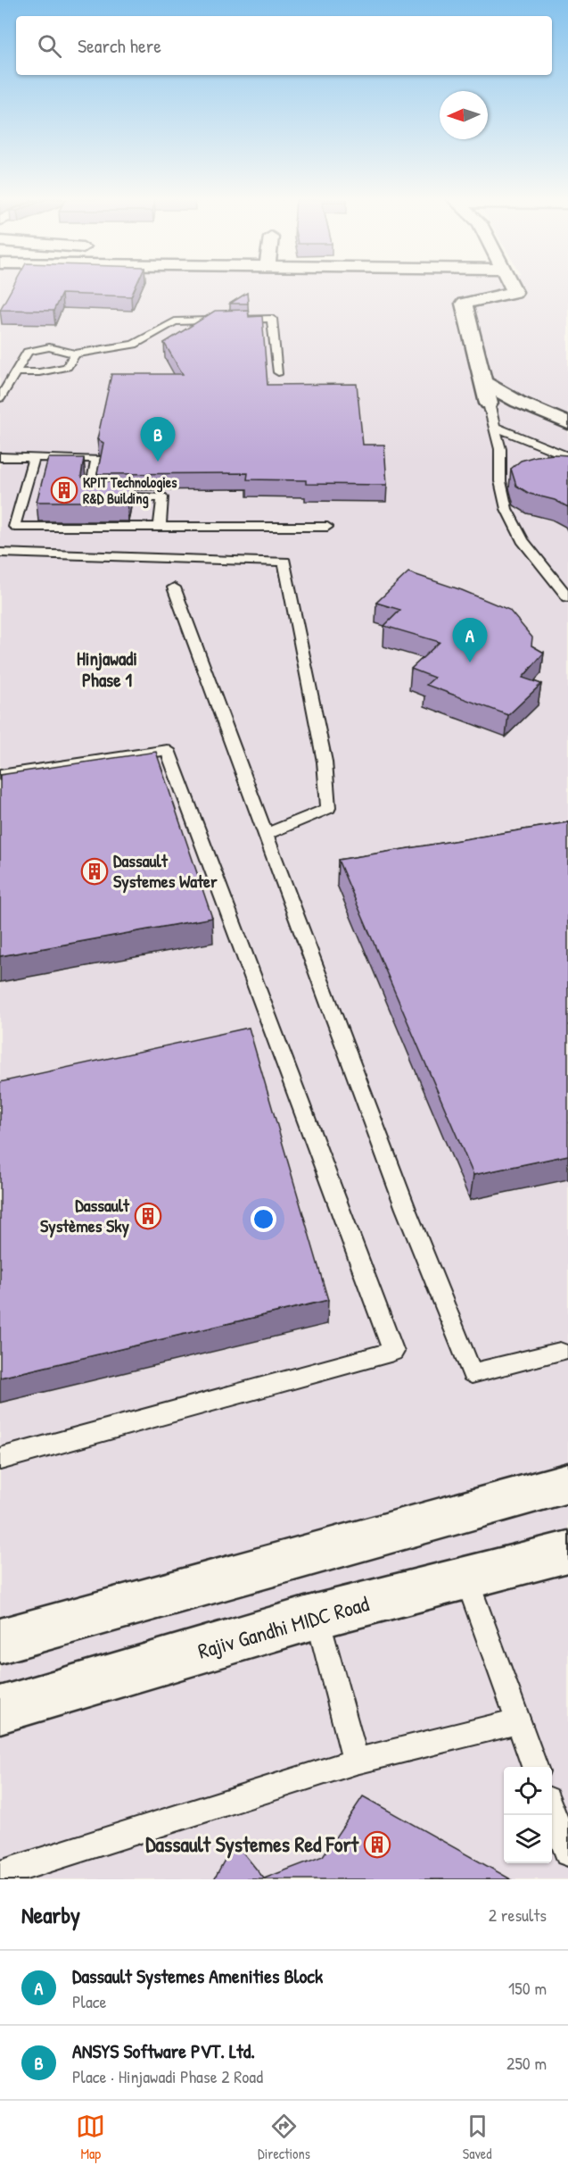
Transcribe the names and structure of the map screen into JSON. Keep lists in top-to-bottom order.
{
  "streets": {
    "street": ["Rajiv Gandhi MIDC Road"]
  },
  "districts": ["Hinjawadi Phase 1"],
  "places": {
    "building": [
      "KPIT Technologies R&D Building",
      "Dassault Systemes Water",
      "Dassault Systèmes Sky",
      "Dassault Systemes Red Fort"
    ]
  },
  "north": "left",
  "page": {
    "search": "Search here",
    "pins": ["B", "A"],
    "heading": ["Nearby", "2 results"],
    "list": [
      {
        "mark": "A",
        "name": "Dassault Systemes Amenities Block",
        "note": "Place",
        "value": "150 m"
      },
      {
        "mark": "B",
        "name": "ANSYS Software PVT. Ltd.",
        "note": "Place · Hinjawadi Phase 2 Road",
        "value": "250 m"
      }
    ],
    "nav": ["Map", "Directions", "Saved"]
  }
}
